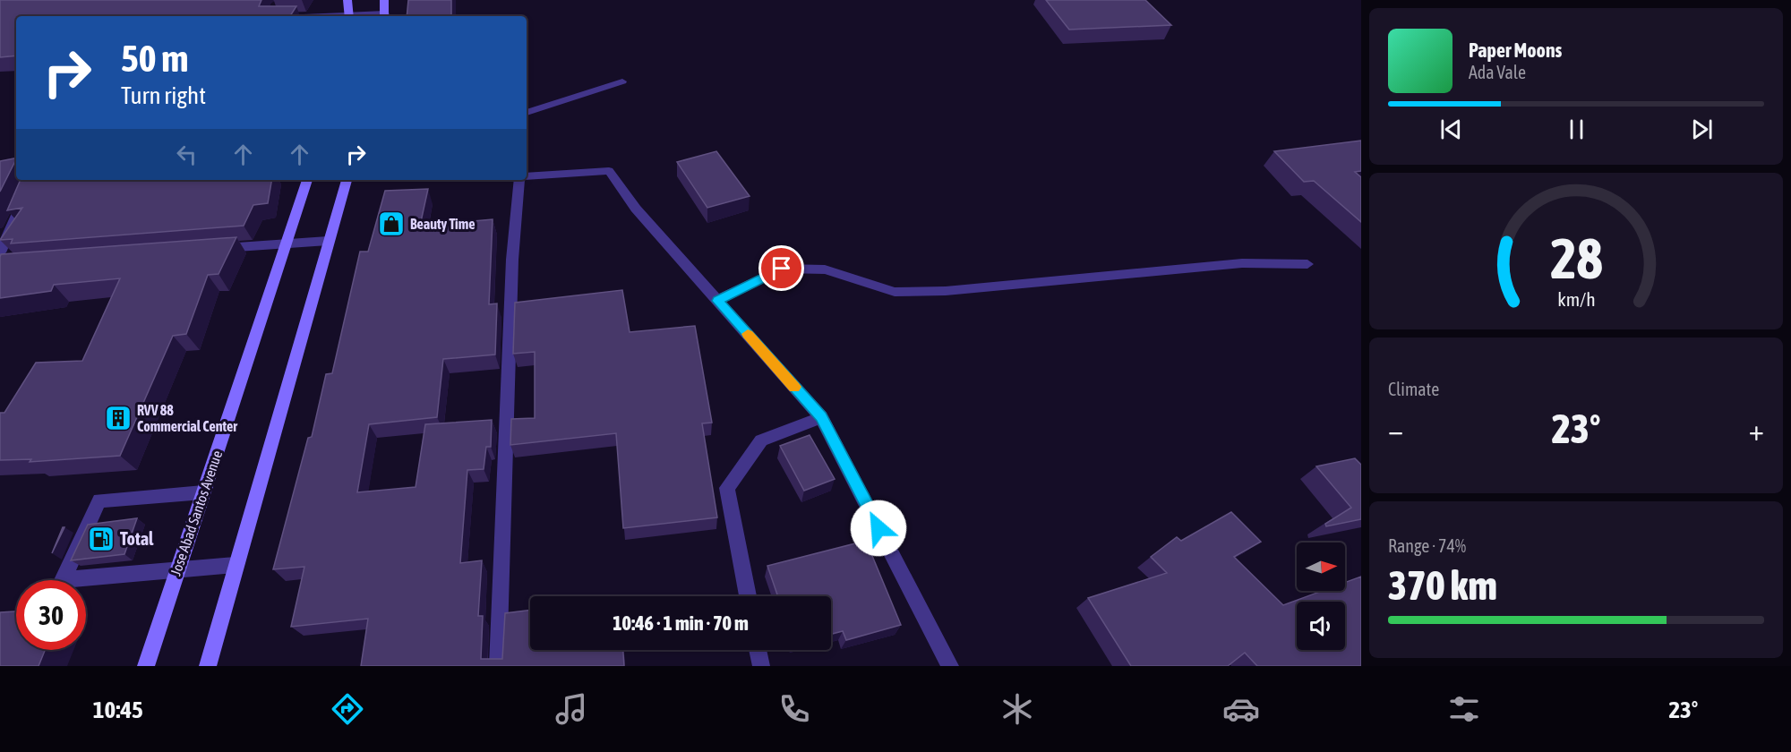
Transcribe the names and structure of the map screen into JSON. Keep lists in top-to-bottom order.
{
  "streets": {
    "main road": ["Jose Abad Santos Avenue"]
  },
  "places": {
    "shop": ["Beauty Time"],
    "building": ["RVV 88 Commercial Center"],
    "fuel station": ["Total"]
  },
  "north": "right",
  "page": {
    "turn": ["50 m", "Turn right"],
    "song": ["Paper Moons", "Ada Vale"],
    "tile": [
      "Climate",
      ["Range · 74%", "370 km"]
    ],
    "heat": ["−", "23°", "+"],
    "limit": "30",
    "trip": "10:46 · 1 min · 70 m",
    "tabs": ["10:45", "23°"],
    "gauge": ["28", "km/h"]
  }
}
